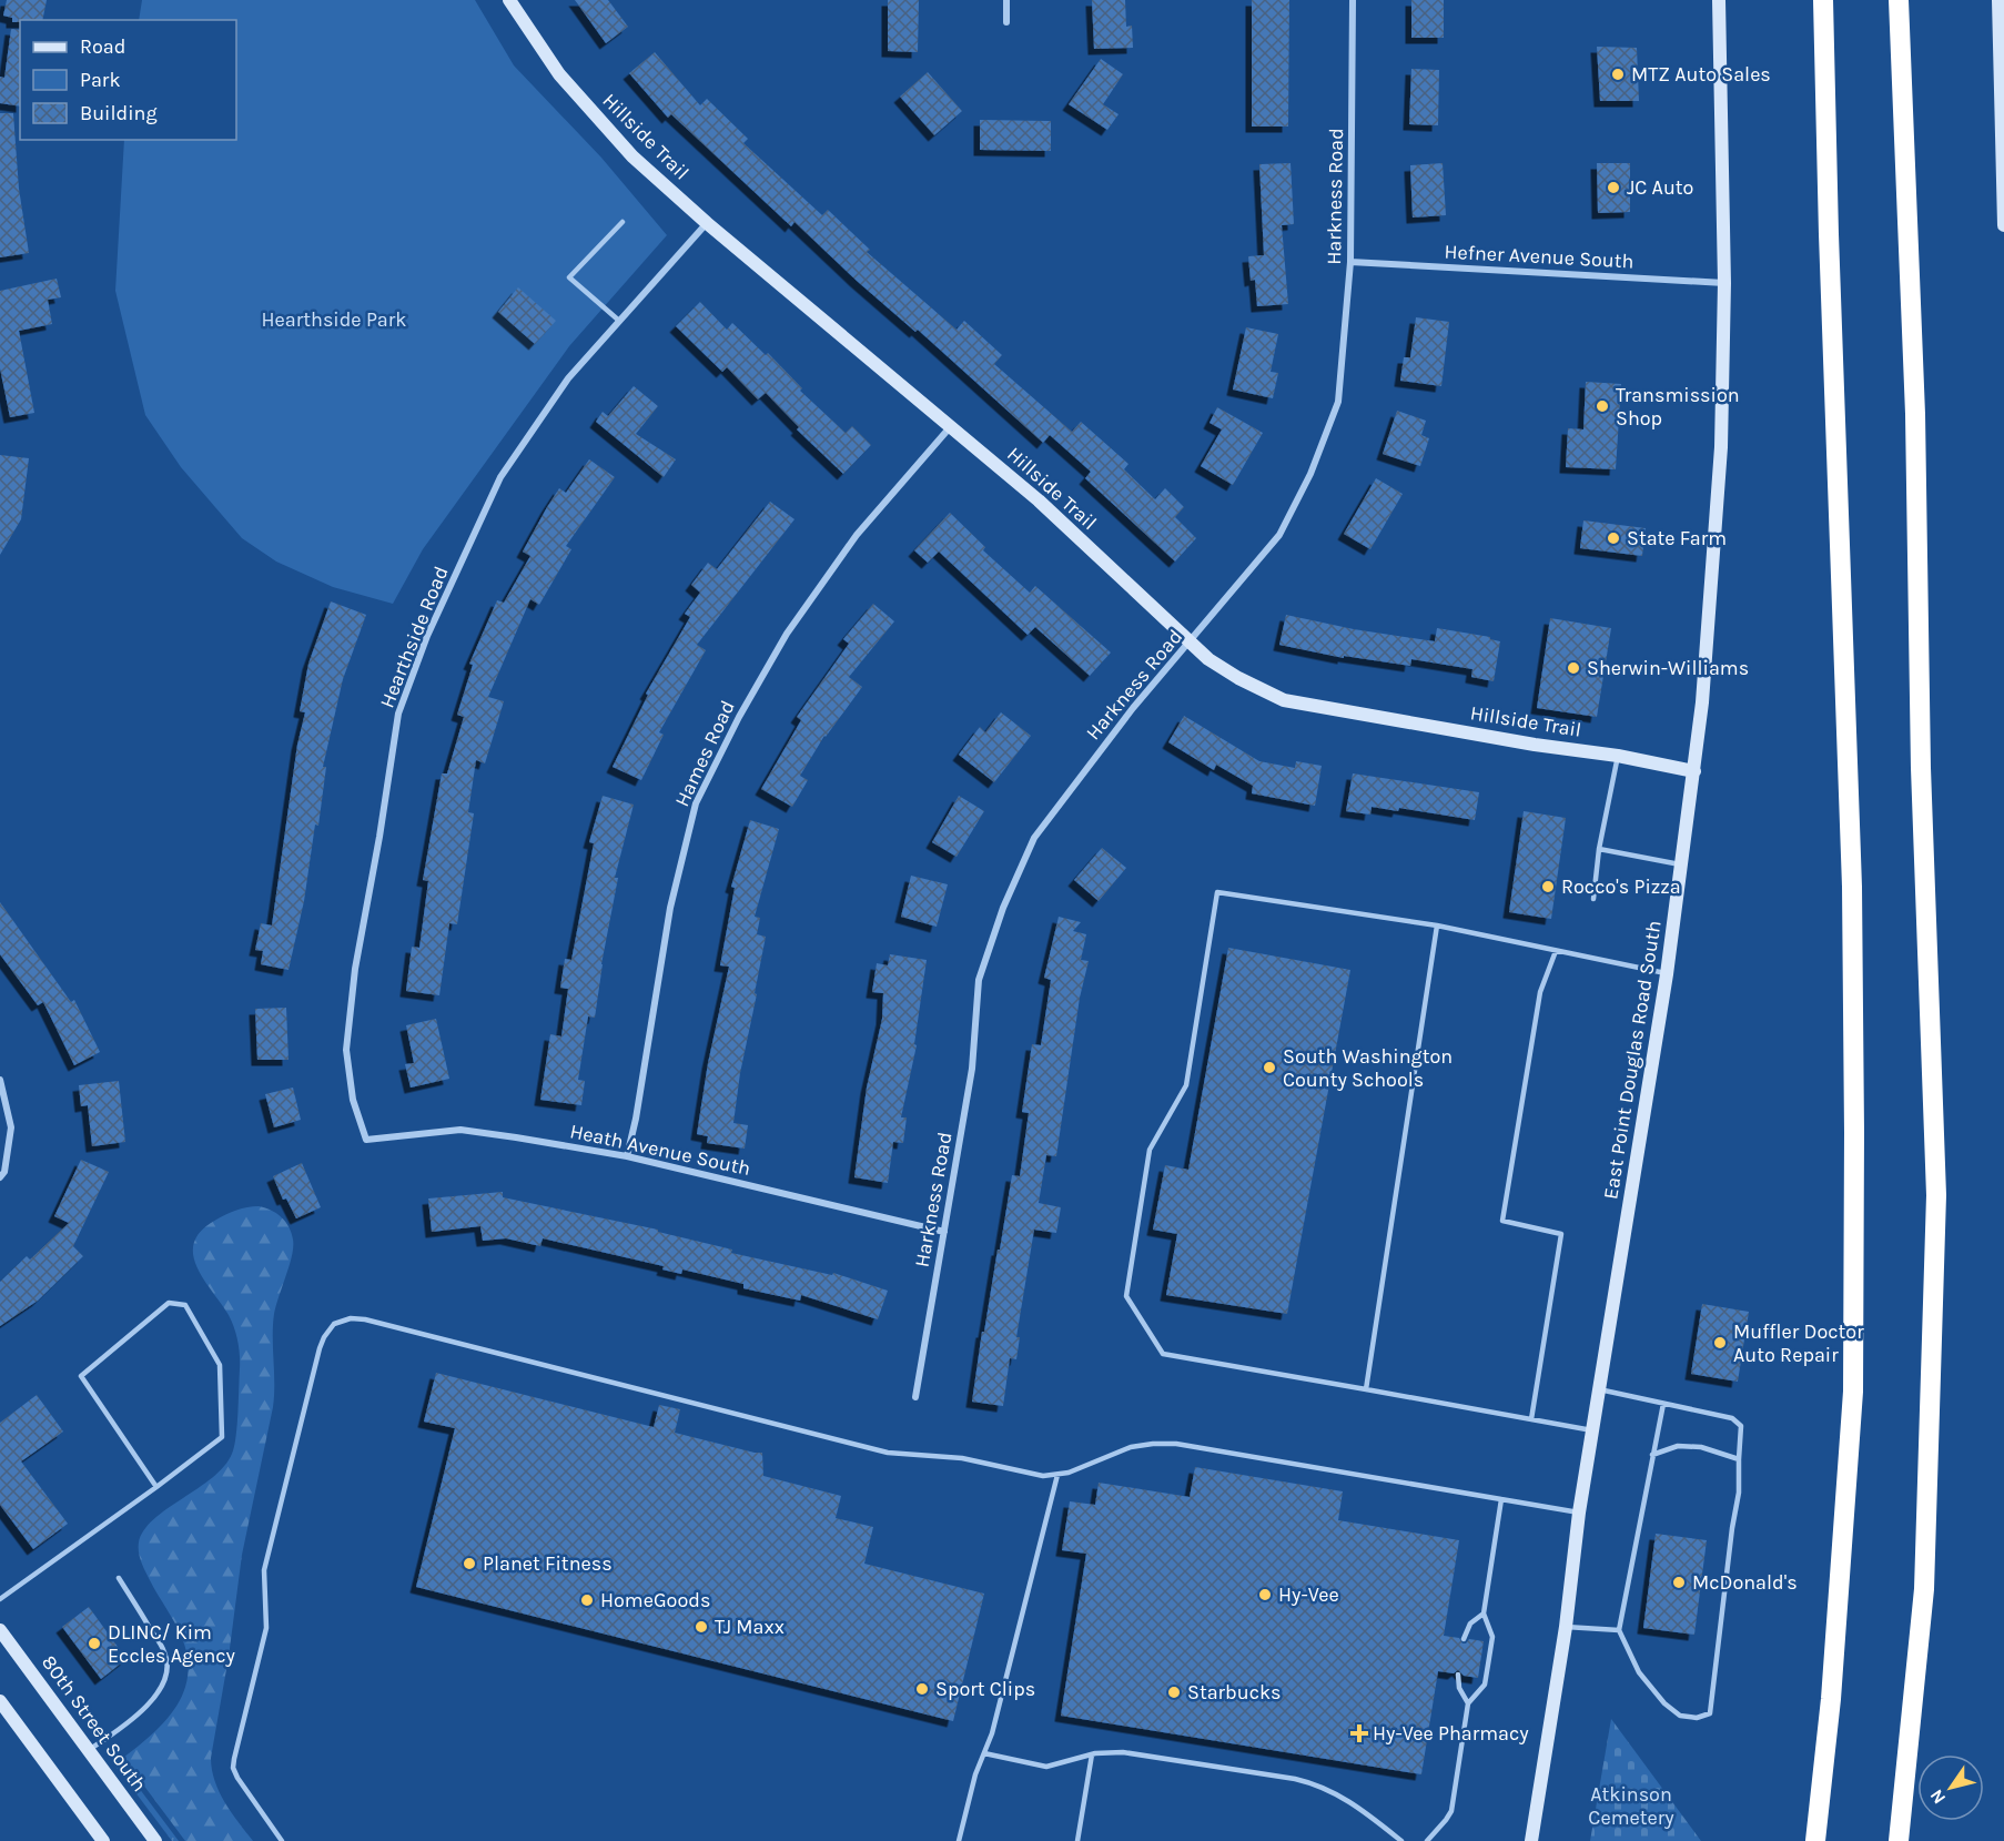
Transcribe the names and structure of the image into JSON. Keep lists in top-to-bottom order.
{
  "streets": {
    "street": [
      "Hillside Trail",
      "Harkness Road",
      "Hefner Avenue South",
      "Hearthside Road",
      "Hames Road",
      "East Point Douglas Road South",
      "Heath Avenue South",
      "80th Street South"
    ]
  },
  "crossings": [
    ["Hillside Trail", "Harkness Road"],
    ["Hillside Trail", "Hearthside Road"],
    ["Hillside Trail", "Hames Road"],
    ["Hillside Trail", "East Point Douglas Road South"],
    ["Harkness Road", "Hefner Avenue South"],
    ["Harkness Road", "Heath Avenue South"],
    ["Hefner Avenue South", "East Point Douglas Road South"],
    ["Hearthside Road", "Heath Avenue South"],
    ["Hames Road", "Heath Avenue South"]
  ],
  "parks": ["Hearthside Park", "Atkinson Cemetery"],
  "places": {
    "other": [
      "MTZ Auto Sales",
      "JC Auto",
      "Transmission Shop",
      "State Farm",
      "Sherwin-Williams",
      "Rocco's Pizza",
      "South Washington County Schools",
      "Muffler Doctor Auto Repair",
      "Planet Fitness",
      "McDonald's",
      "Hy-Vee",
      "HomeGoods",
      "TJ Maxx",
      "DLINC/ Kim Eccles Agency",
      "Sport Clips",
      "Starbucks"
    ],
    "health": ["Hy-Vee Pharmacy"]
  },
  "legend": ["Road", "Park", "Building"],
  "north": "bottom left"
}
